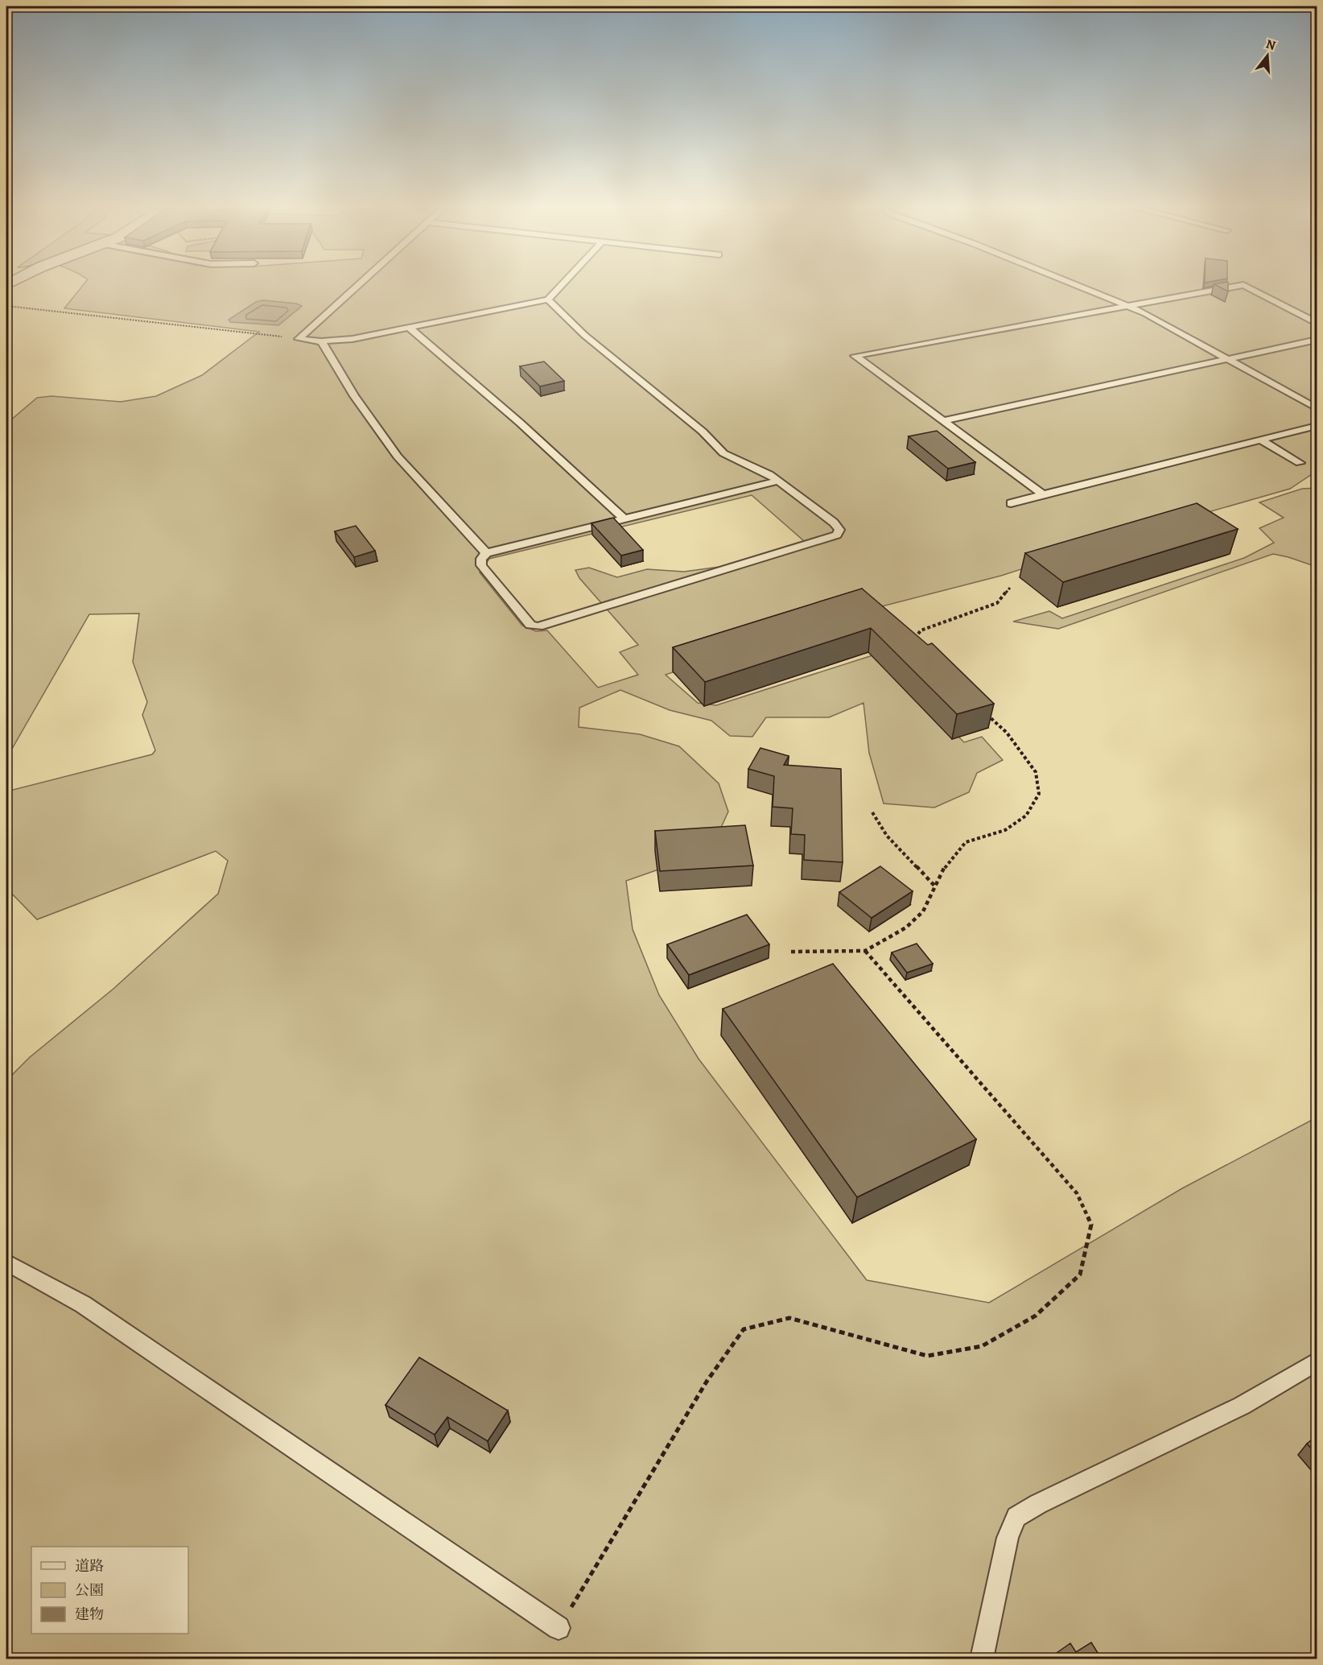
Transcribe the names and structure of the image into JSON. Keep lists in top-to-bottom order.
{
  "legend": ["道路", "公園", "建物"],
  "north": "top"
}
